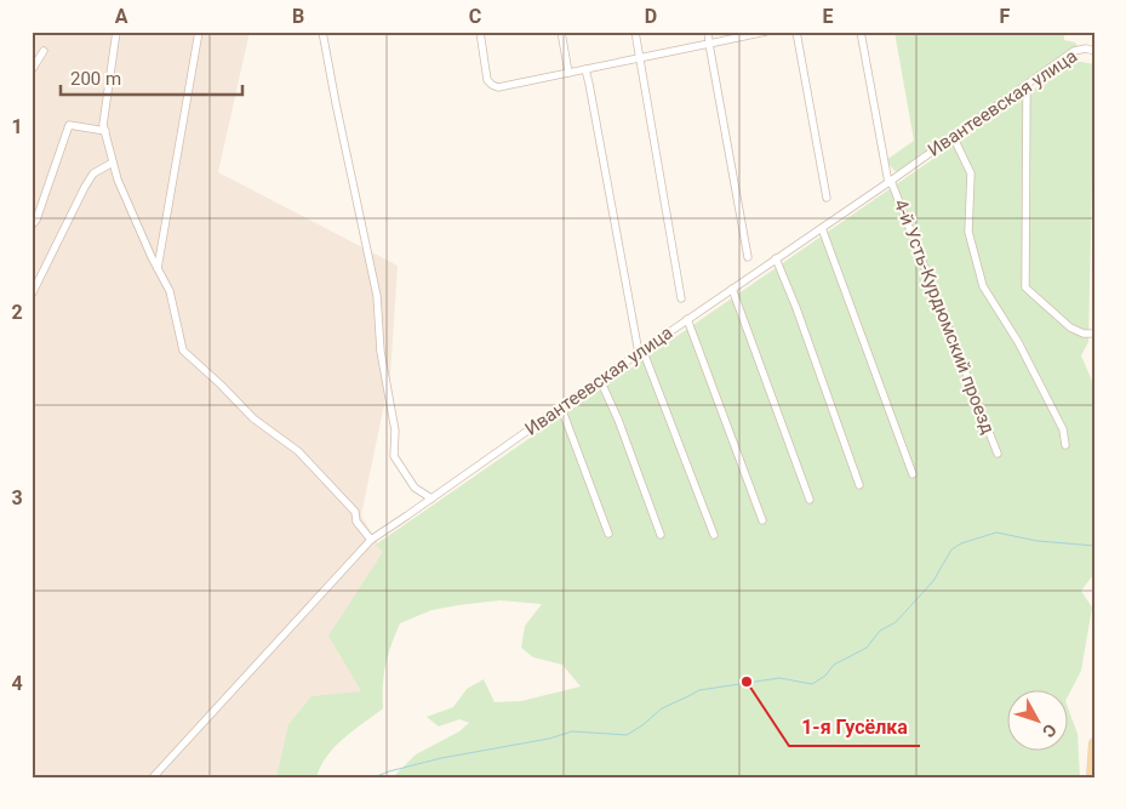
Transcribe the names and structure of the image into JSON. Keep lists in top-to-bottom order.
{
  "streets": {
    "street": ["Ивантеевская улица", "4-й Усть-Курдюмский проезд"]
  },
  "crossings": [
    ["Ивантеевская улица", "4-й Усть-Курдюмский проезд"]
  ],
  "places": ["1-я Гусёлка"],
  "scale_bar": "200 m",
  "north": "bottom right",
  "grid": {
    "columns": [
      "A",
      "B",
      "C",
      "D",
      "E",
      "F"
    ],
    "rows": [
      "1",
      "2",
      "3",
      "4"
    ]
  }
}
